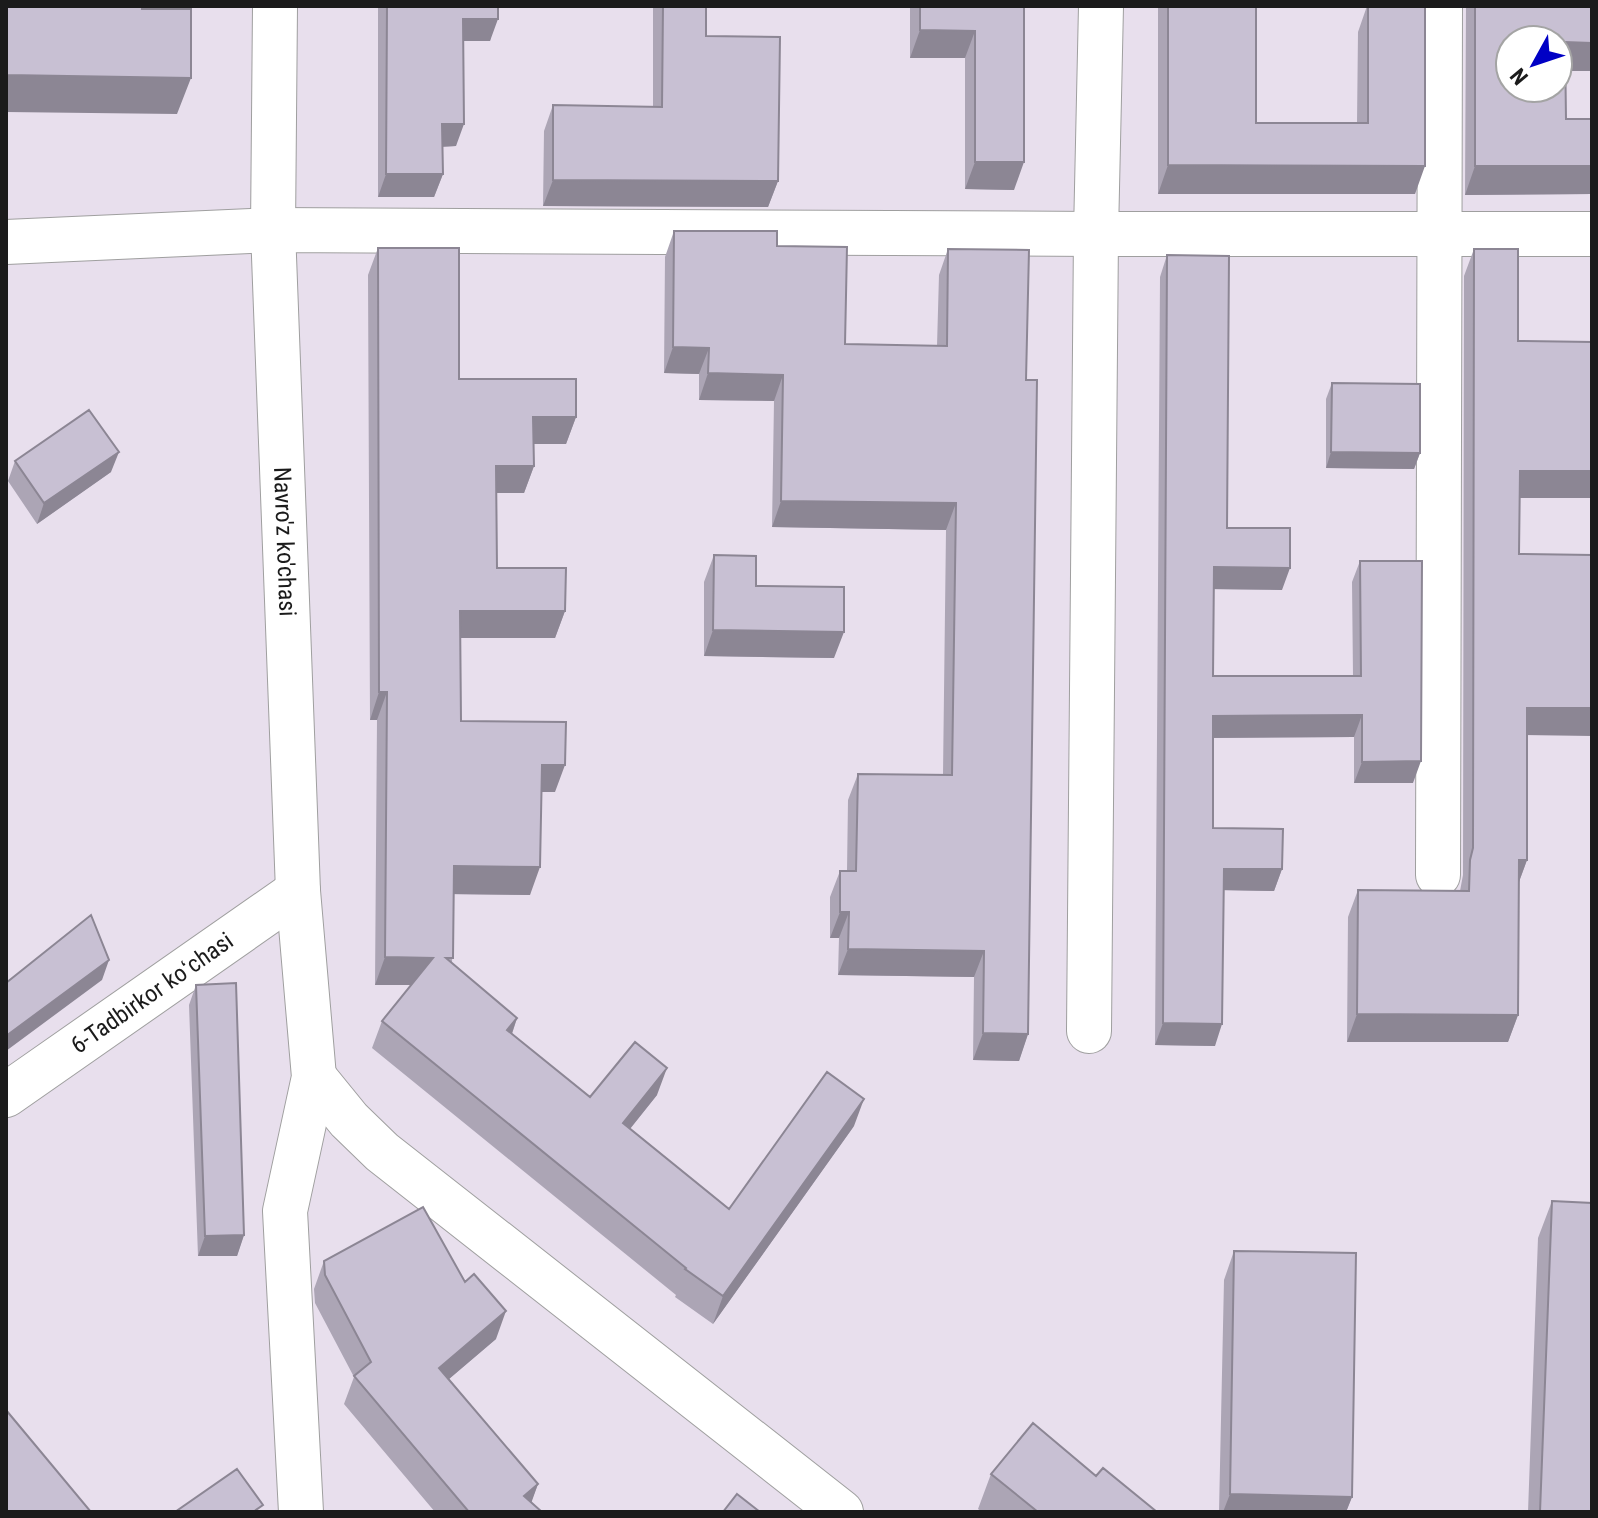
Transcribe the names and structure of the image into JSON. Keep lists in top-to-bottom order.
{
  "streets": {
    "street": ["Navro'z ko'chasi", "6-Tadbirkor koʻchasi"]
  },
  "crossings": [
    ["Navro'z ko'chasi", "6-Tadbirkor koʻchasi"]
  ],
  "north": "bottom left"
}
